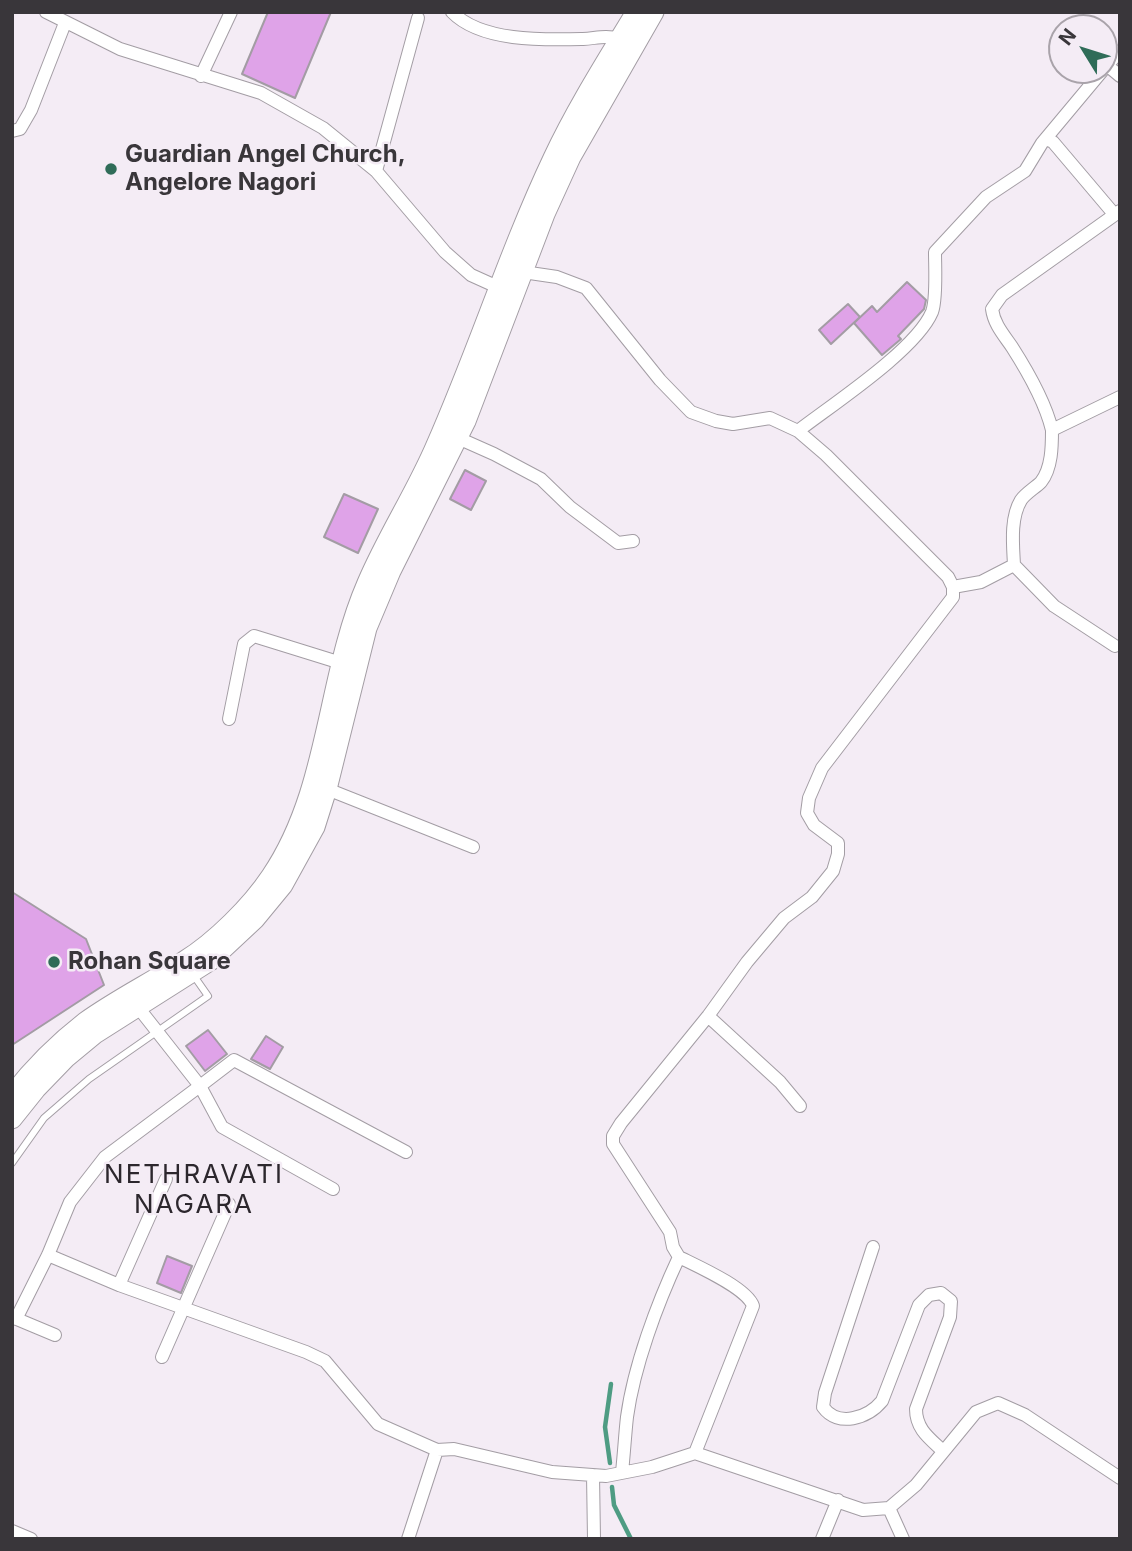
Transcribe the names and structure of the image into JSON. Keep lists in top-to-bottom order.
{
  "districts": ["NETHRAVATI NAGARA"],
  "places": ["Guardian Angel Church, Angelore Nagori", "Rohan Square"],
  "north": "top left"
}
